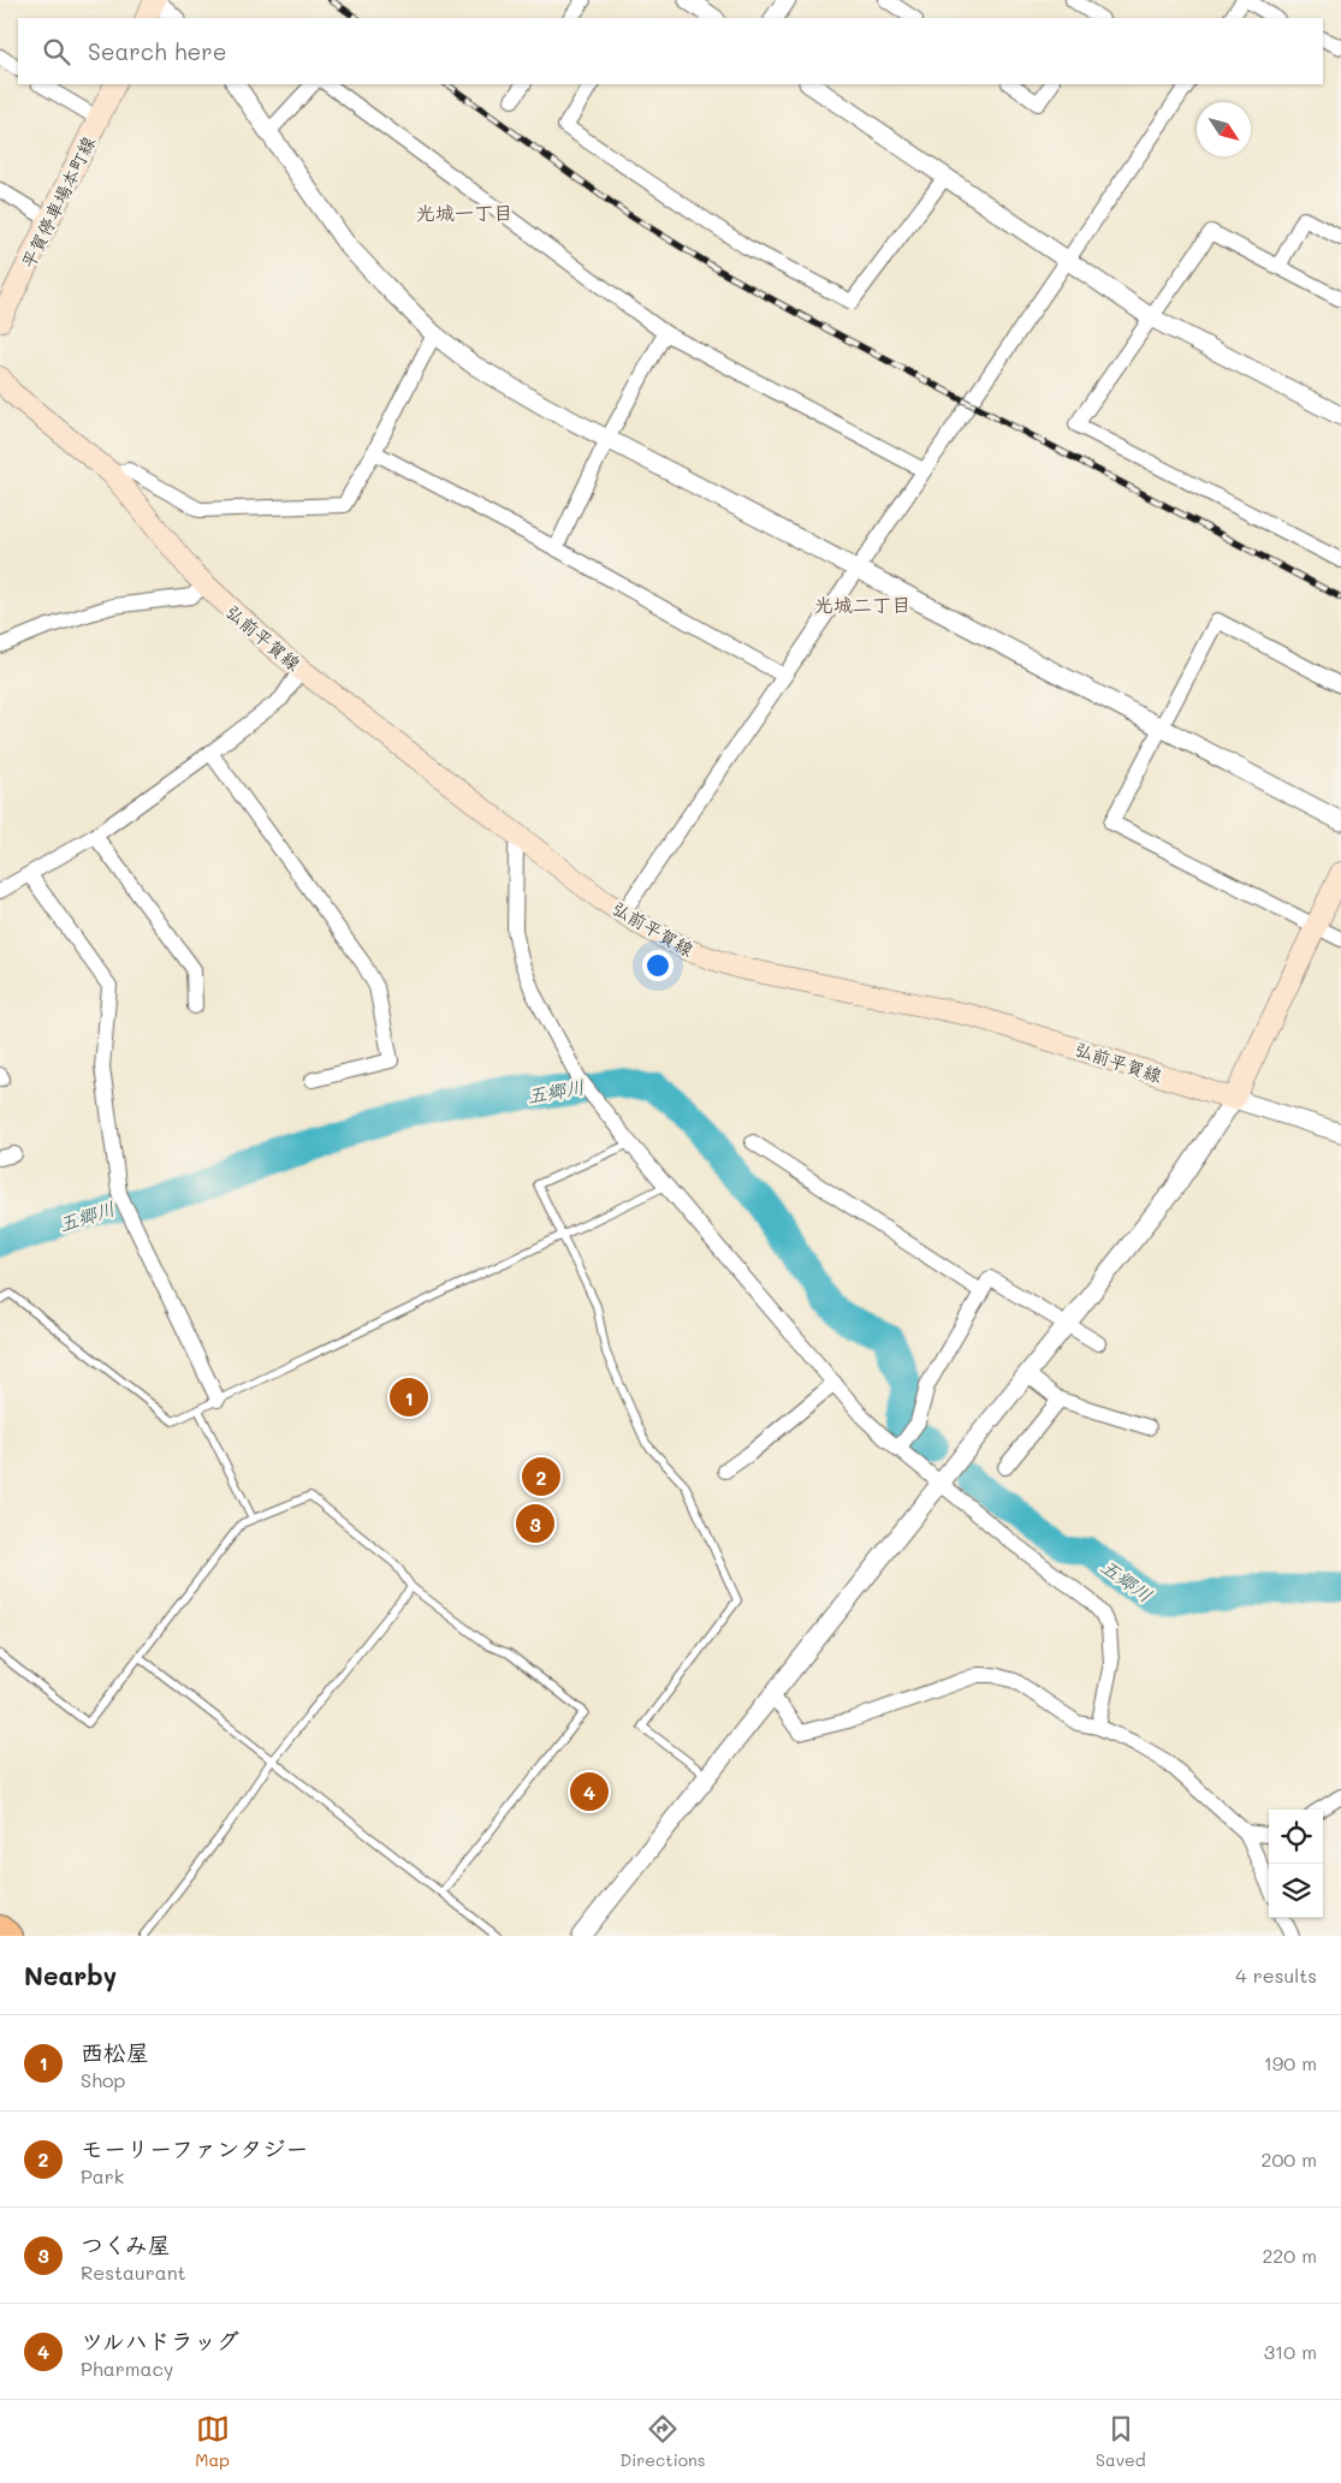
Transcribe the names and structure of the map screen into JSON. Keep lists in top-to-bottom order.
{
  "streets": {
    "main road": ["平賀停車場本町線", "弘前平賀線"]
  },
  "districts": ["光城一丁目", "光城二丁目"],
  "water": ["五郷川"],
  "north": "bottom right",
  "page": {
    "search": "Search here",
    "pins": [
      "1",
      "2",
      "3",
      "4"
    ],
    "heading": ["Nearby", "4 results"],
    "list": [
      {
        "mark": "1",
        "name": "西松屋",
        "note": "Shop",
        "value": "190 m"
      },
      {
        "mark": "2",
        "name": "モーリーファンタジー",
        "note": "Park",
        "value": "200 m"
      },
      {
        "mark": "3",
        "name": "つくみ屋",
        "note": "Restaurant",
        "value": "220 m"
      },
      {
        "mark": "4",
        "name": "ツルハドラッグ",
        "note": "Pharmacy",
        "value": "310 m"
      }
    ],
    "nav": ["Map", "Directions", "Saved"]
  }
}
